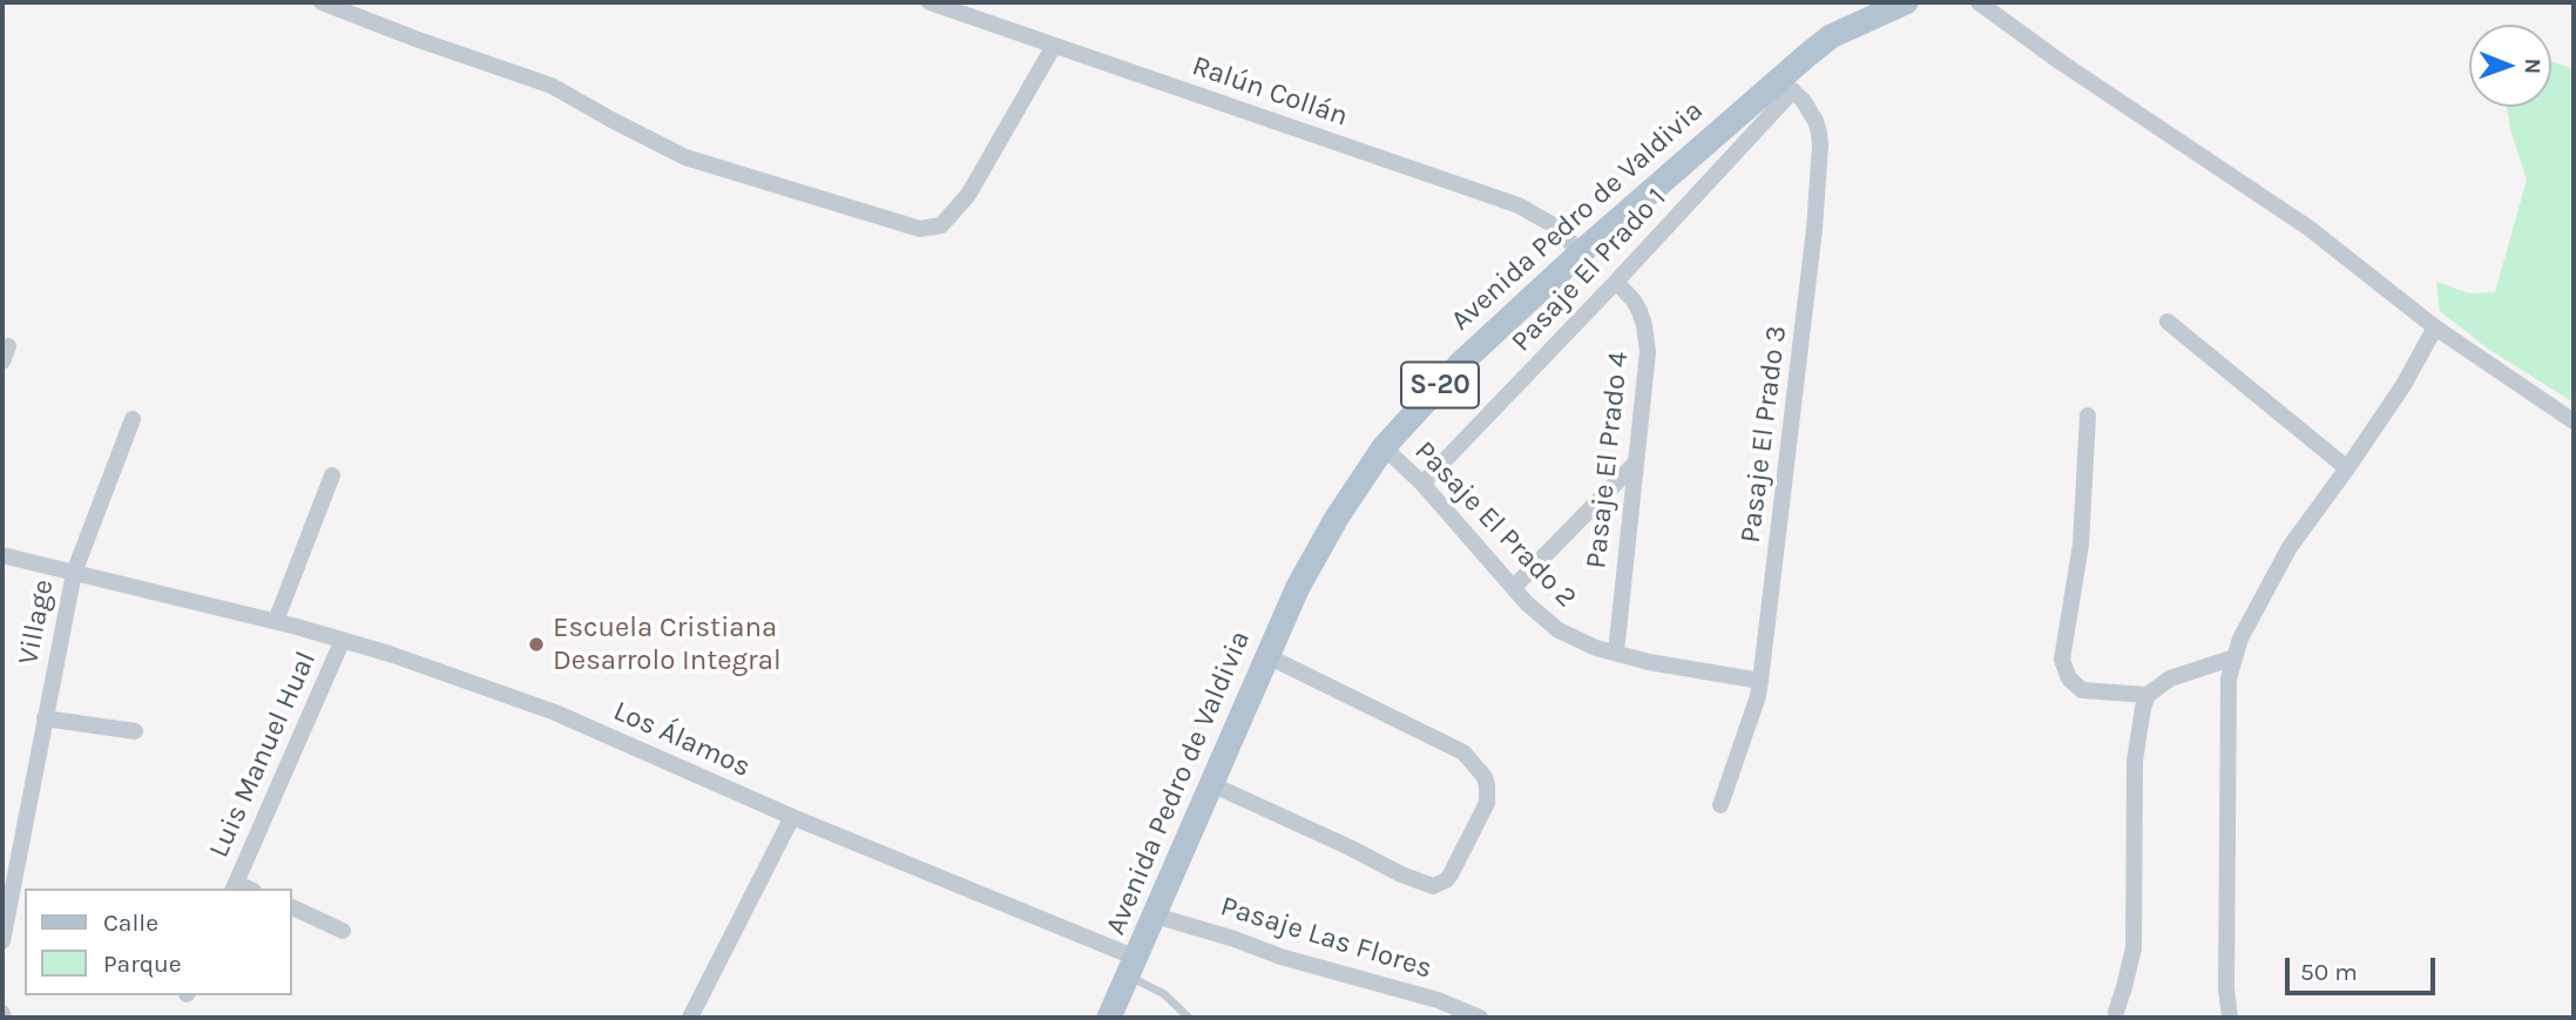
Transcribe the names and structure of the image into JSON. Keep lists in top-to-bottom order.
{
  "streets": {
    "main road": ["Avenida Pedro de Valdivia", "S-20"],
    "street": [
      "Ralún Collán",
      "Pasaje El Prado 1",
      "Pasaje El Prado 3",
      "Pasaje El Prado 4",
      "Pasaje El Prado 2",
      "Village",
      "Los Álamos",
      "Luis Manuel Hual",
      "Pasaje Las Flores"
    ]
  },
  "crossings": [
    ["Ralún Collán", "Avenida Pedro de Valdivia"],
    ["Avenida Pedro de Valdivia", "Pasaje El Prado 1"],
    ["Avenida Pedro de Valdivia", "Pasaje El Prado 3"],
    ["Avenida Pedro de Valdivia", "Pasaje El Prado 2"],
    ["Avenida Pedro de Valdivia", "Los Álamos"],
    ["Avenida Pedro de Valdivia", "Pasaje Las Flores"],
    ["Pasaje El Prado 1", "Pasaje El Prado 3"],
    ["Pasaje El Prado 1", "Pasaje El Prado 4"],
    ["Pasaje El Prado 1", "Pasaje El Prado 2"],
    ["Pasaje El Prado 3", "Pasaje El Prado 2"],
    ["Pasaje El Prado 4", "Pasaje El Prado 2"],
    ["Village", "Los Álamos"],
    ["Los Álamos", "Luis Manuel Hual"]
  ],
  "places": ["Escuela Cristiana Desarrolo Integral"],
  "legend": ["Calle", "Parque"],
  "scale_bar": "50 m",
  "north": "right"
}
